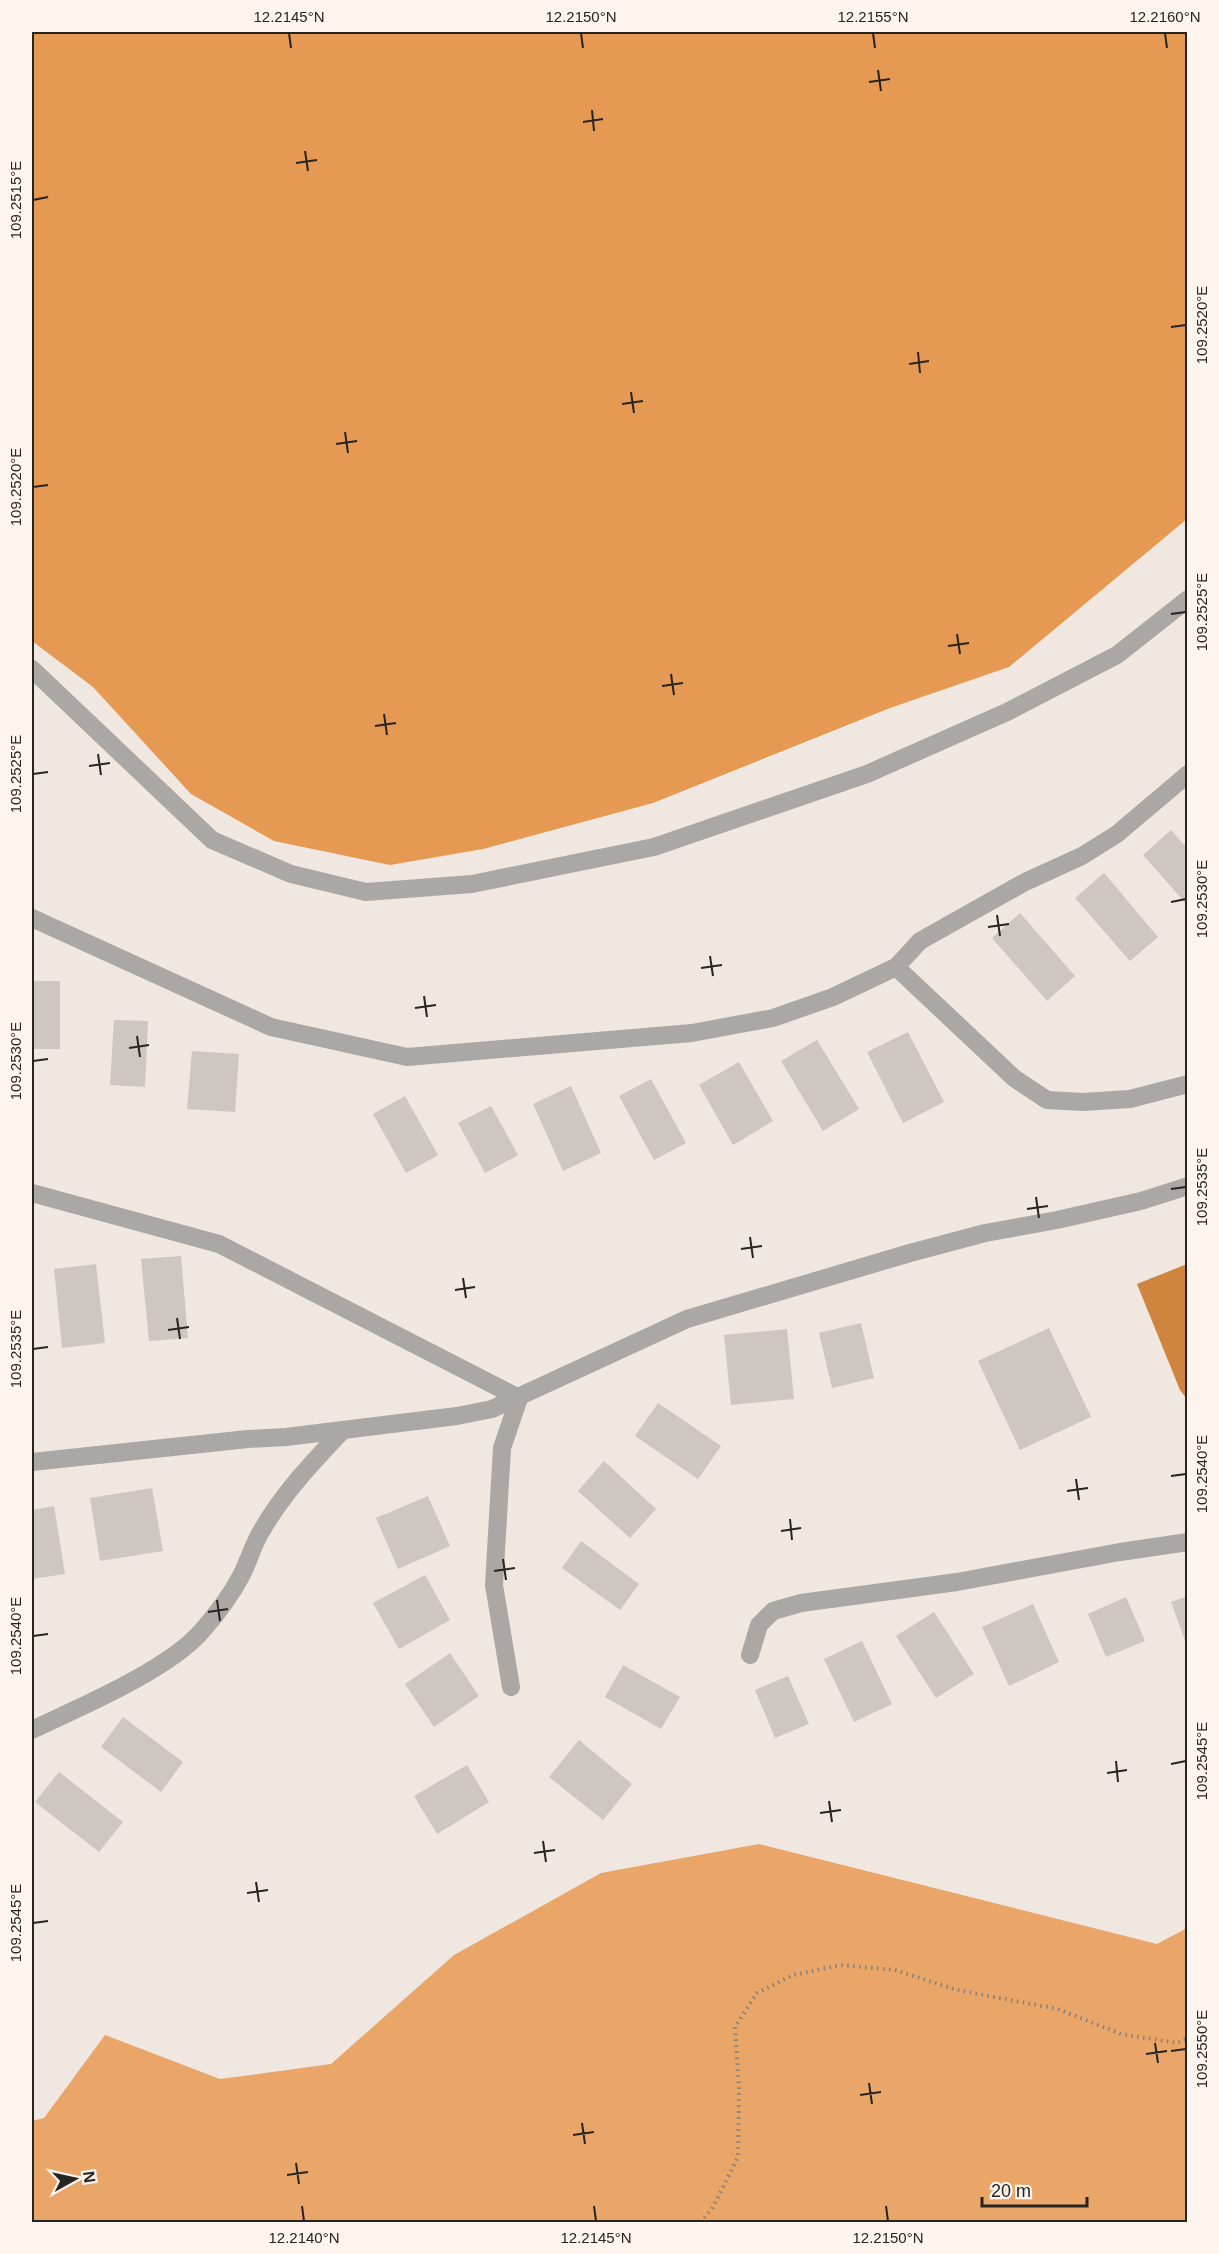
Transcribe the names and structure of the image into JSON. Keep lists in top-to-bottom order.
{
  "scale_bar": "20 m",
  "north": "right",
  "coordinates": [
    "12.2145°N",
    "12.2150°N",
    "12.2155°N",
    "12.2160°N",
    "109.2515°E",
    "109.2520°E",
    "109.2525°E",
    "109.2530°E",
    "109.2535°E",
    "109.2540°E",
    "109.2545°E",
    "109.2550°E",
    "12.2140°N"
  ]
}
